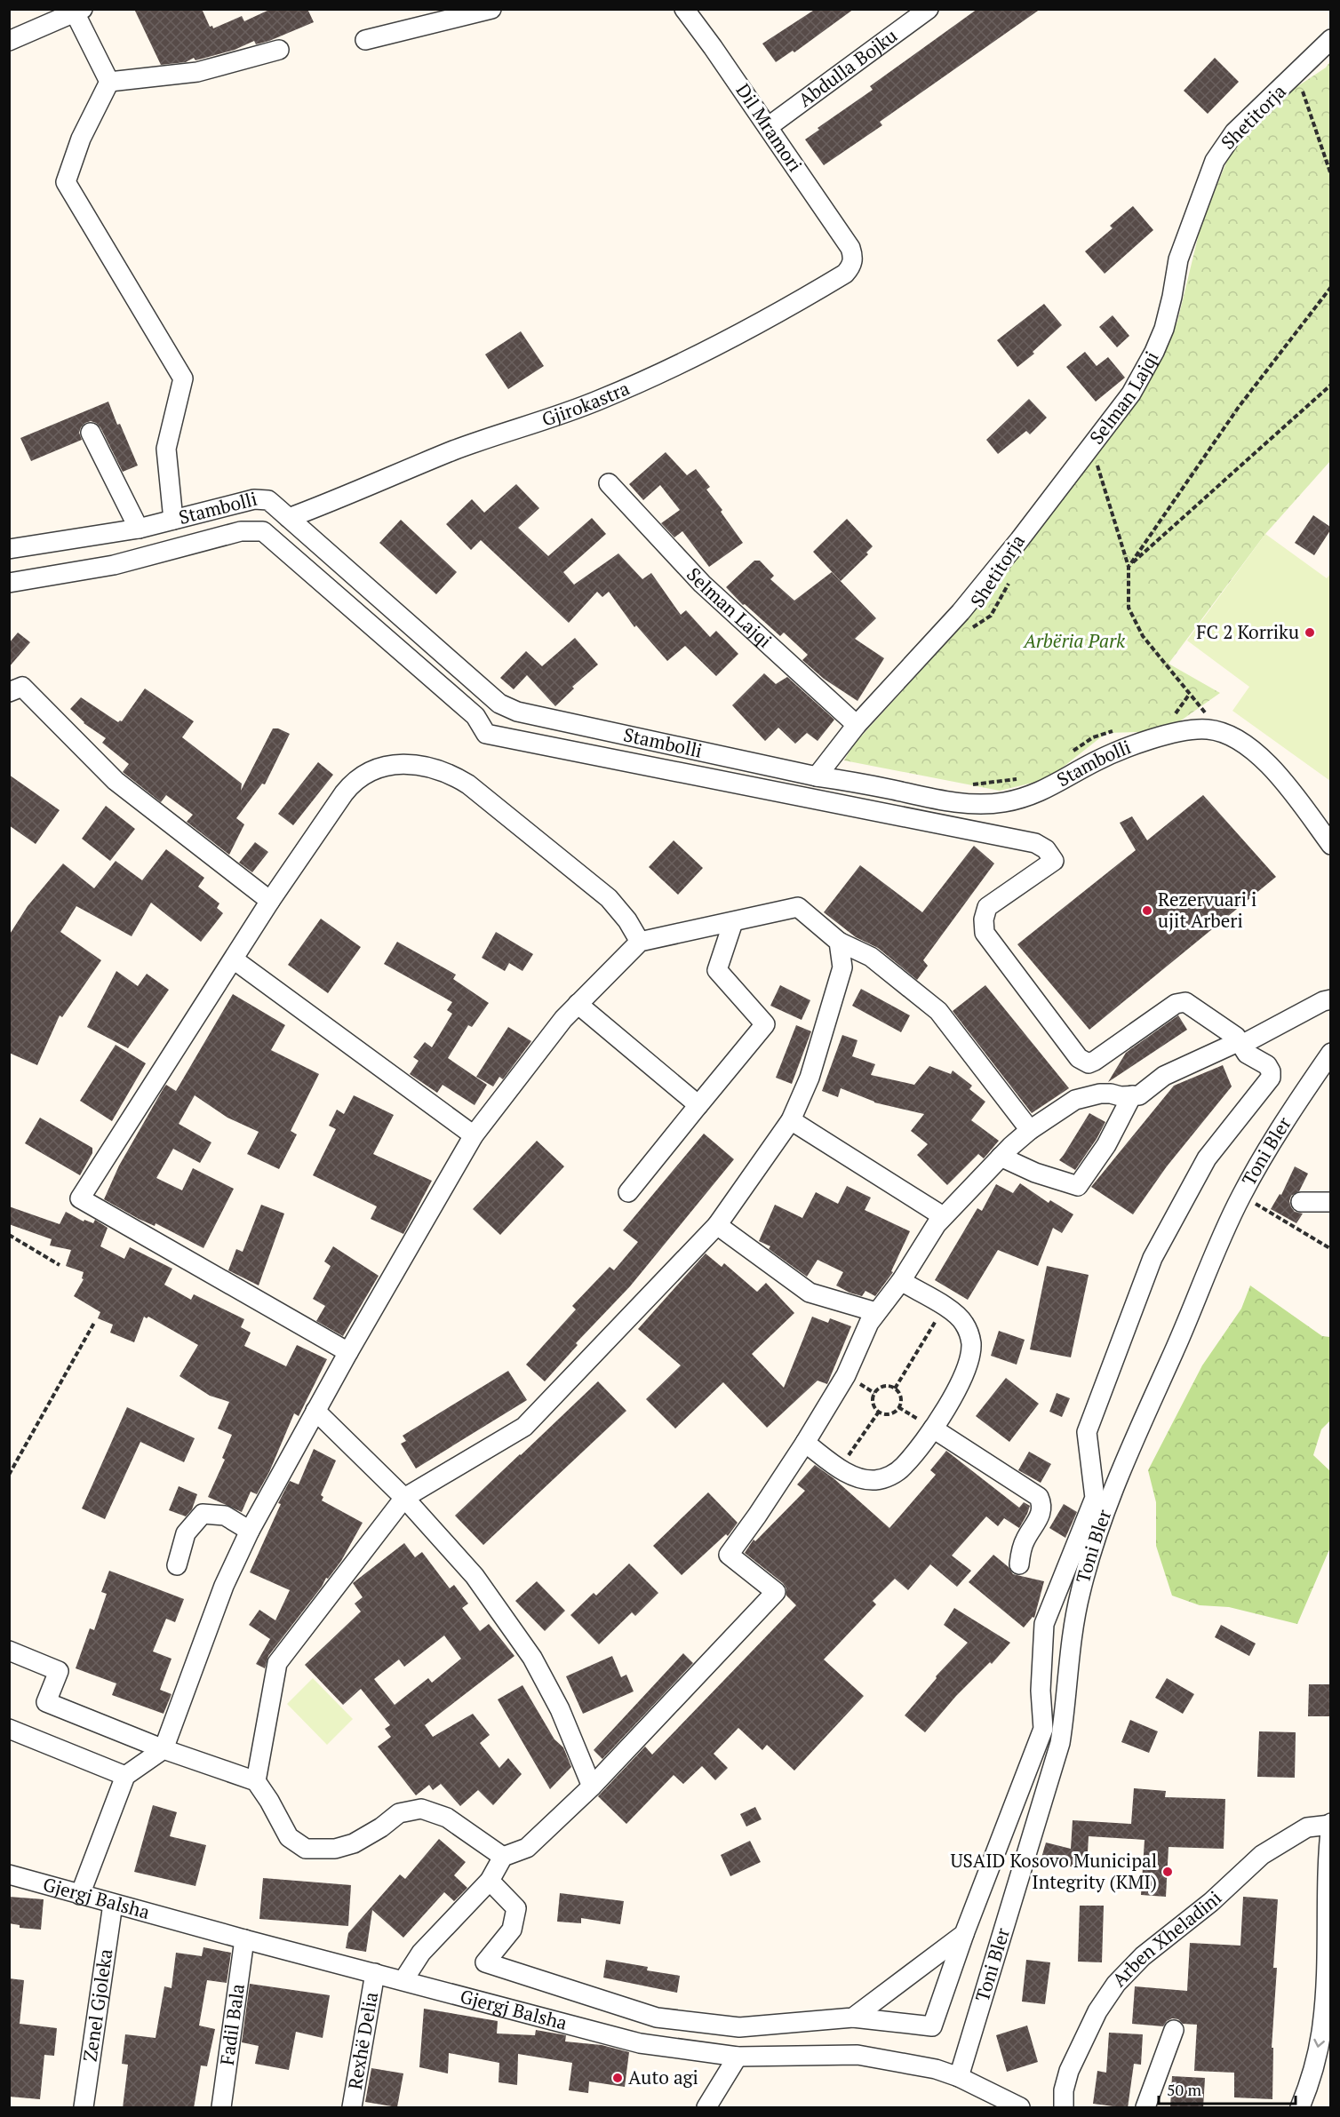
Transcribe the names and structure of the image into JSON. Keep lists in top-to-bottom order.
{
  "streets": {
    "street": [
      "Abdulla Bojku",
      "Dil Mramori",
      "Selman Lajqi",
      "Gjirokastra",
      "Stambolli",
      "Toni Bler",
      "Gjergj Balsha",
      "Arben Xheladini",
      "Zenel Gjoleka",
      "Fadil Bala",
      "Rexhë Delia"
    ],
    "path": ["Shetitorja"]
  },
  "crossings": [
    ["Abdulla Bojku", "Dil Mramori"],
    ["Dil Mramori", "Gjirokastra"],
    ["Selman Lajqi", "Stambolli"],
    ["Gjirokastra", "Stambolli"],
    ["Toni Bler", "Gjergj Balsha"],
    ["Gjergj Balsha", "Zenel Gjoleka"],
    ["Gjergj Balsha", "Fadil Bala"],
    ["Gjergj Balsha", "Rexhë Delia"]
  ],
  "parks": ["Arbëria Park"],
  "places": [
    "FC 2 Korriku",
    "Rezervuari i ujit Arberi",
    "USAID Kosovo Municipal Integrity (KMI)",
    "Auto agi"
  ],
  "scale_bar": "50 m"
}
